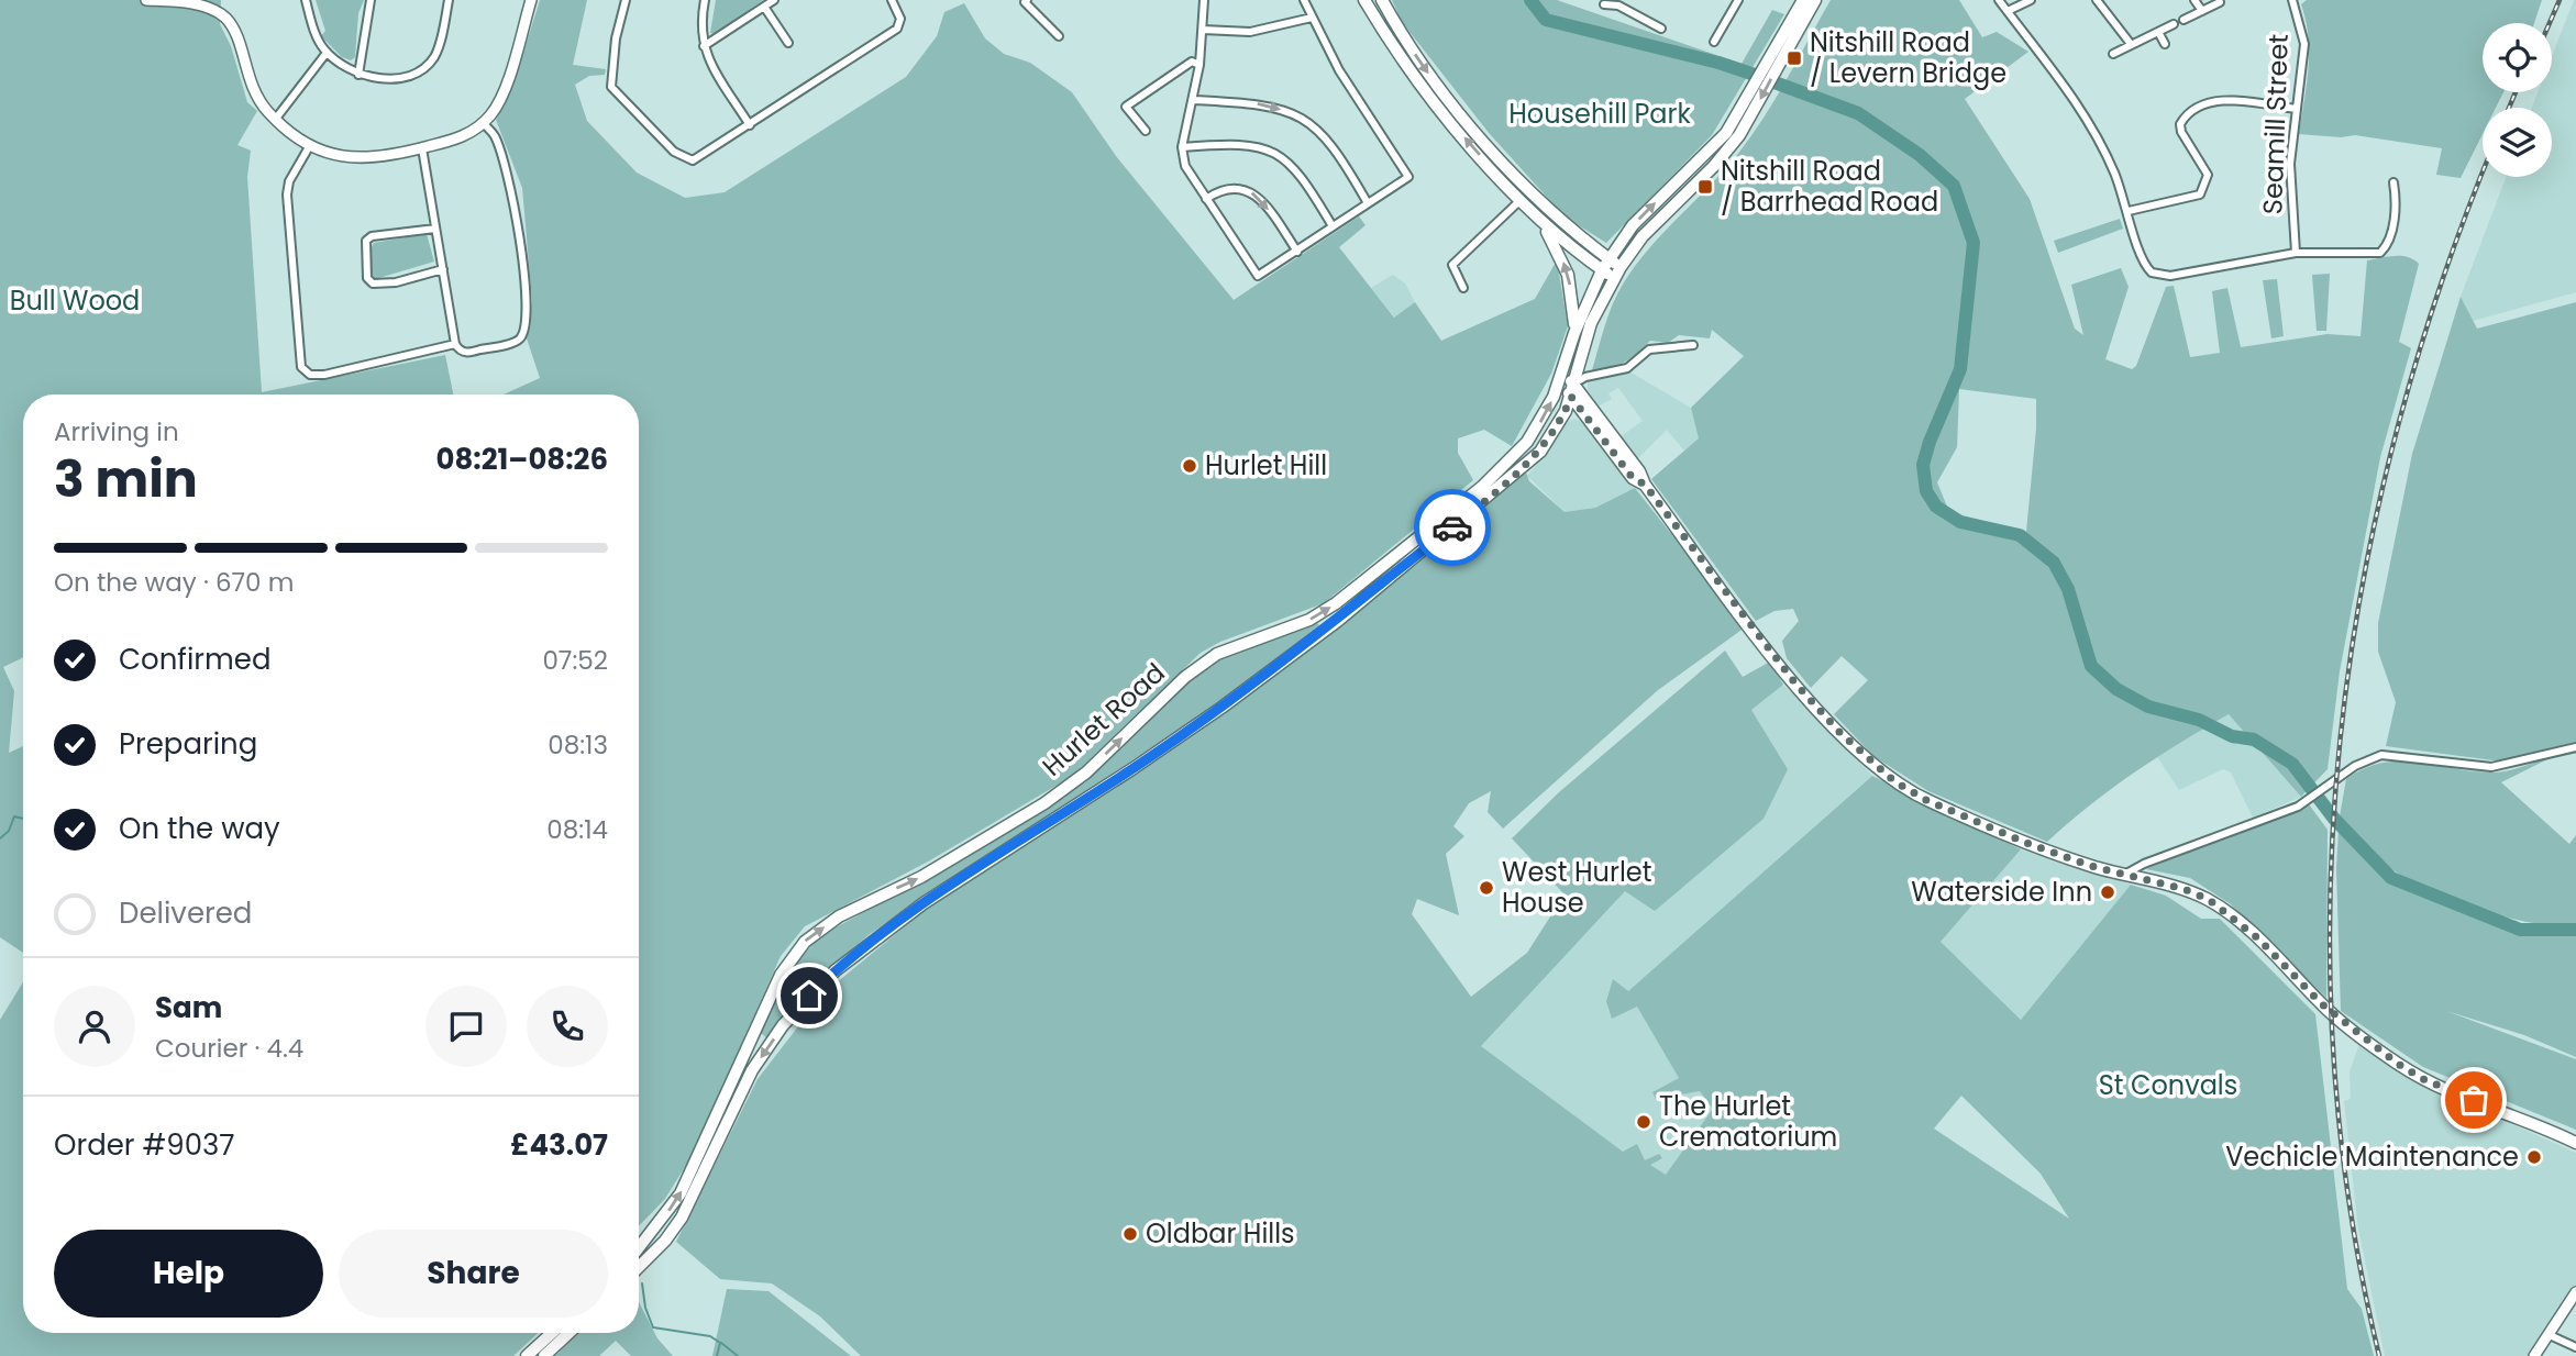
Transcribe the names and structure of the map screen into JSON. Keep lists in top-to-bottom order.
{
  "streets": {
    "main road": ["Hurlet Road"],
    "street": ["Seamill Street"]
  },
  "parks": ["Househill Park", "Bull Wood", "St Convals"],
  "places": {
    "transit": ["Nitshill Road / Levern Bridge", "Nitshill Road / Barrhead Road"],
    "other": [
      "Hurlet Hill",
      "West Hurlet House",
      "Waterside Inn",
      "The Hurlet Crematorium",
      "Vechicle Maintenance",
      "Oldbar Hills"
    ]
  },
  "page": {
    "heading": ["3 min", "Arriving in", "08:21–08:26"],
    "panel": [
      "Sam",
      "Courier · 4.4",
      "Order #9037",
      "£43.07"
    ],
    "bar": "On the way · 670 m",
    "list": [
      ["Confirmed", "07:52"],
      ["Preparing", "08:13"],
      ["On the way", "08:14"],
      "Delivered"
    ],
    "buttons": ["Help", "Share"]
  }
}
